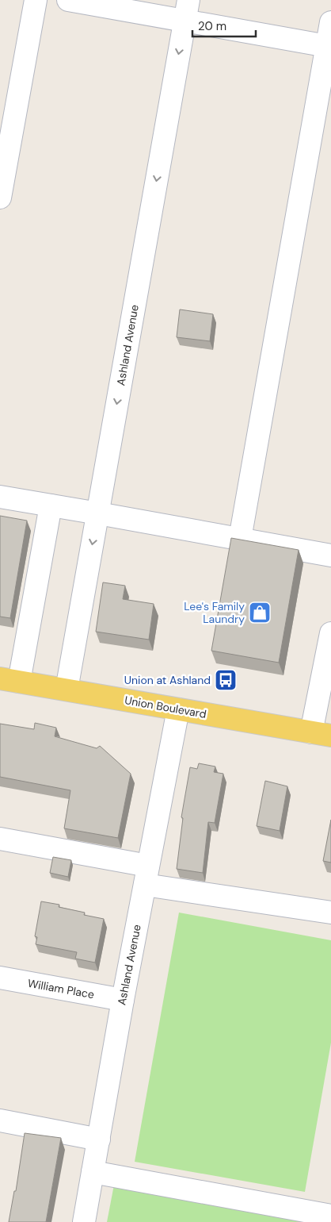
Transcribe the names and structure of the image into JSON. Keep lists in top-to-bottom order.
{
  "streets": {
    "main road": ["Union Boulevard"],
    "street": ["Ashland Avenue", "William Place"]
  },
  "crossings": [
    ["Ashland Avenue", "Union Boulevard"],
    ["Ashland Avenue", "William Place"]
  ],
  "places": {
    "shop": ["Lee's Family Laundry"],
    "bus stop": ["Union at Ashland"]
  },
  "scale_bar": "20 m"
}
